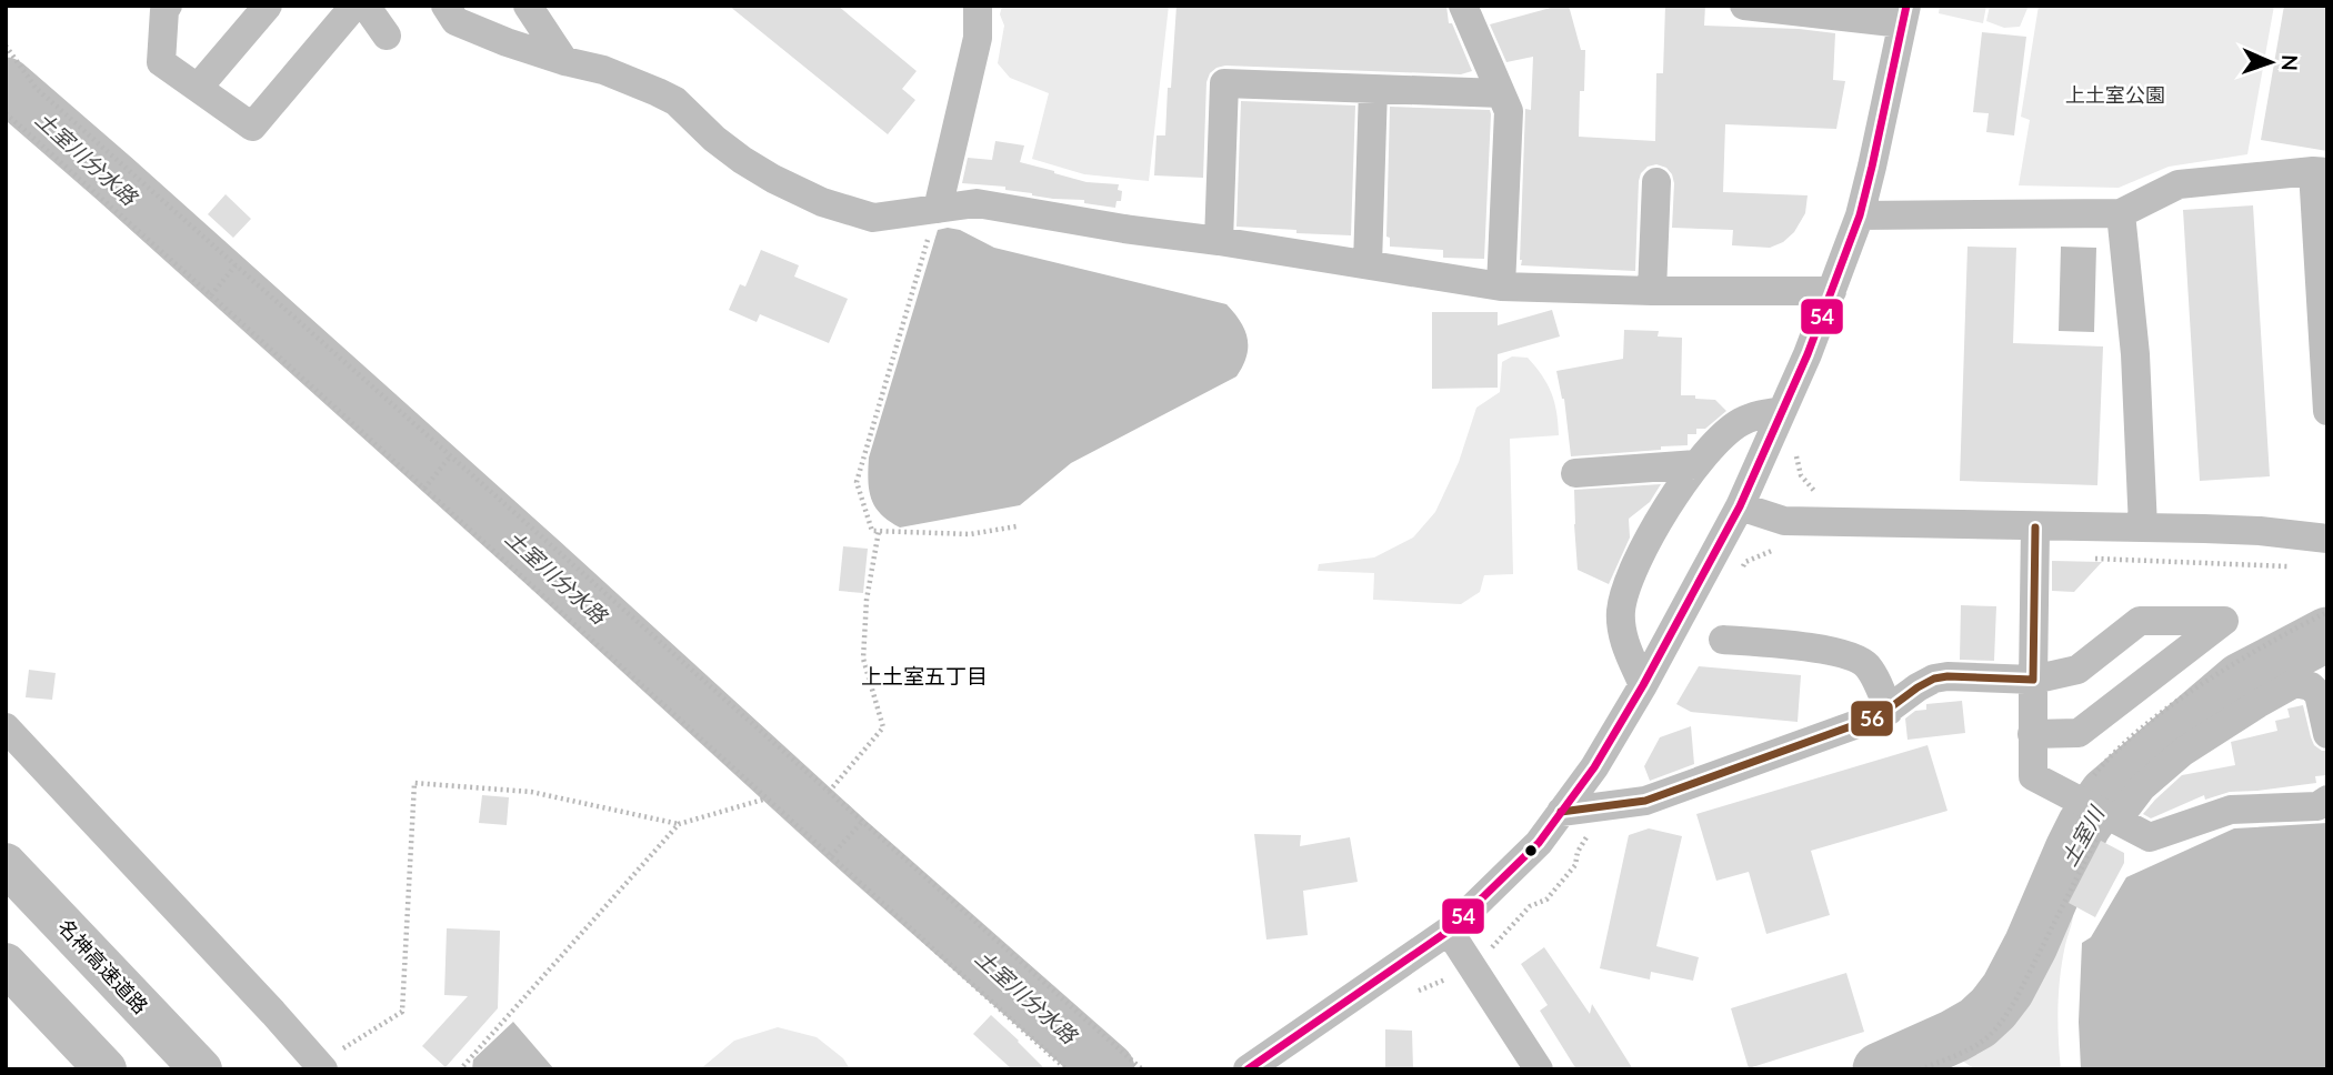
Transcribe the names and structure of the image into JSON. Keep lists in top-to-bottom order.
{
  "streets": {
    "highway": ["名神高速道路"]
  },
  "districts": ["上土室五丁目"],
  "water": ["土室川分水路", "土室川"],
  "parks": ["上土室公園"],
  "lines": ["transit line 54", "transit line 56"],
  "north": "right"
}
